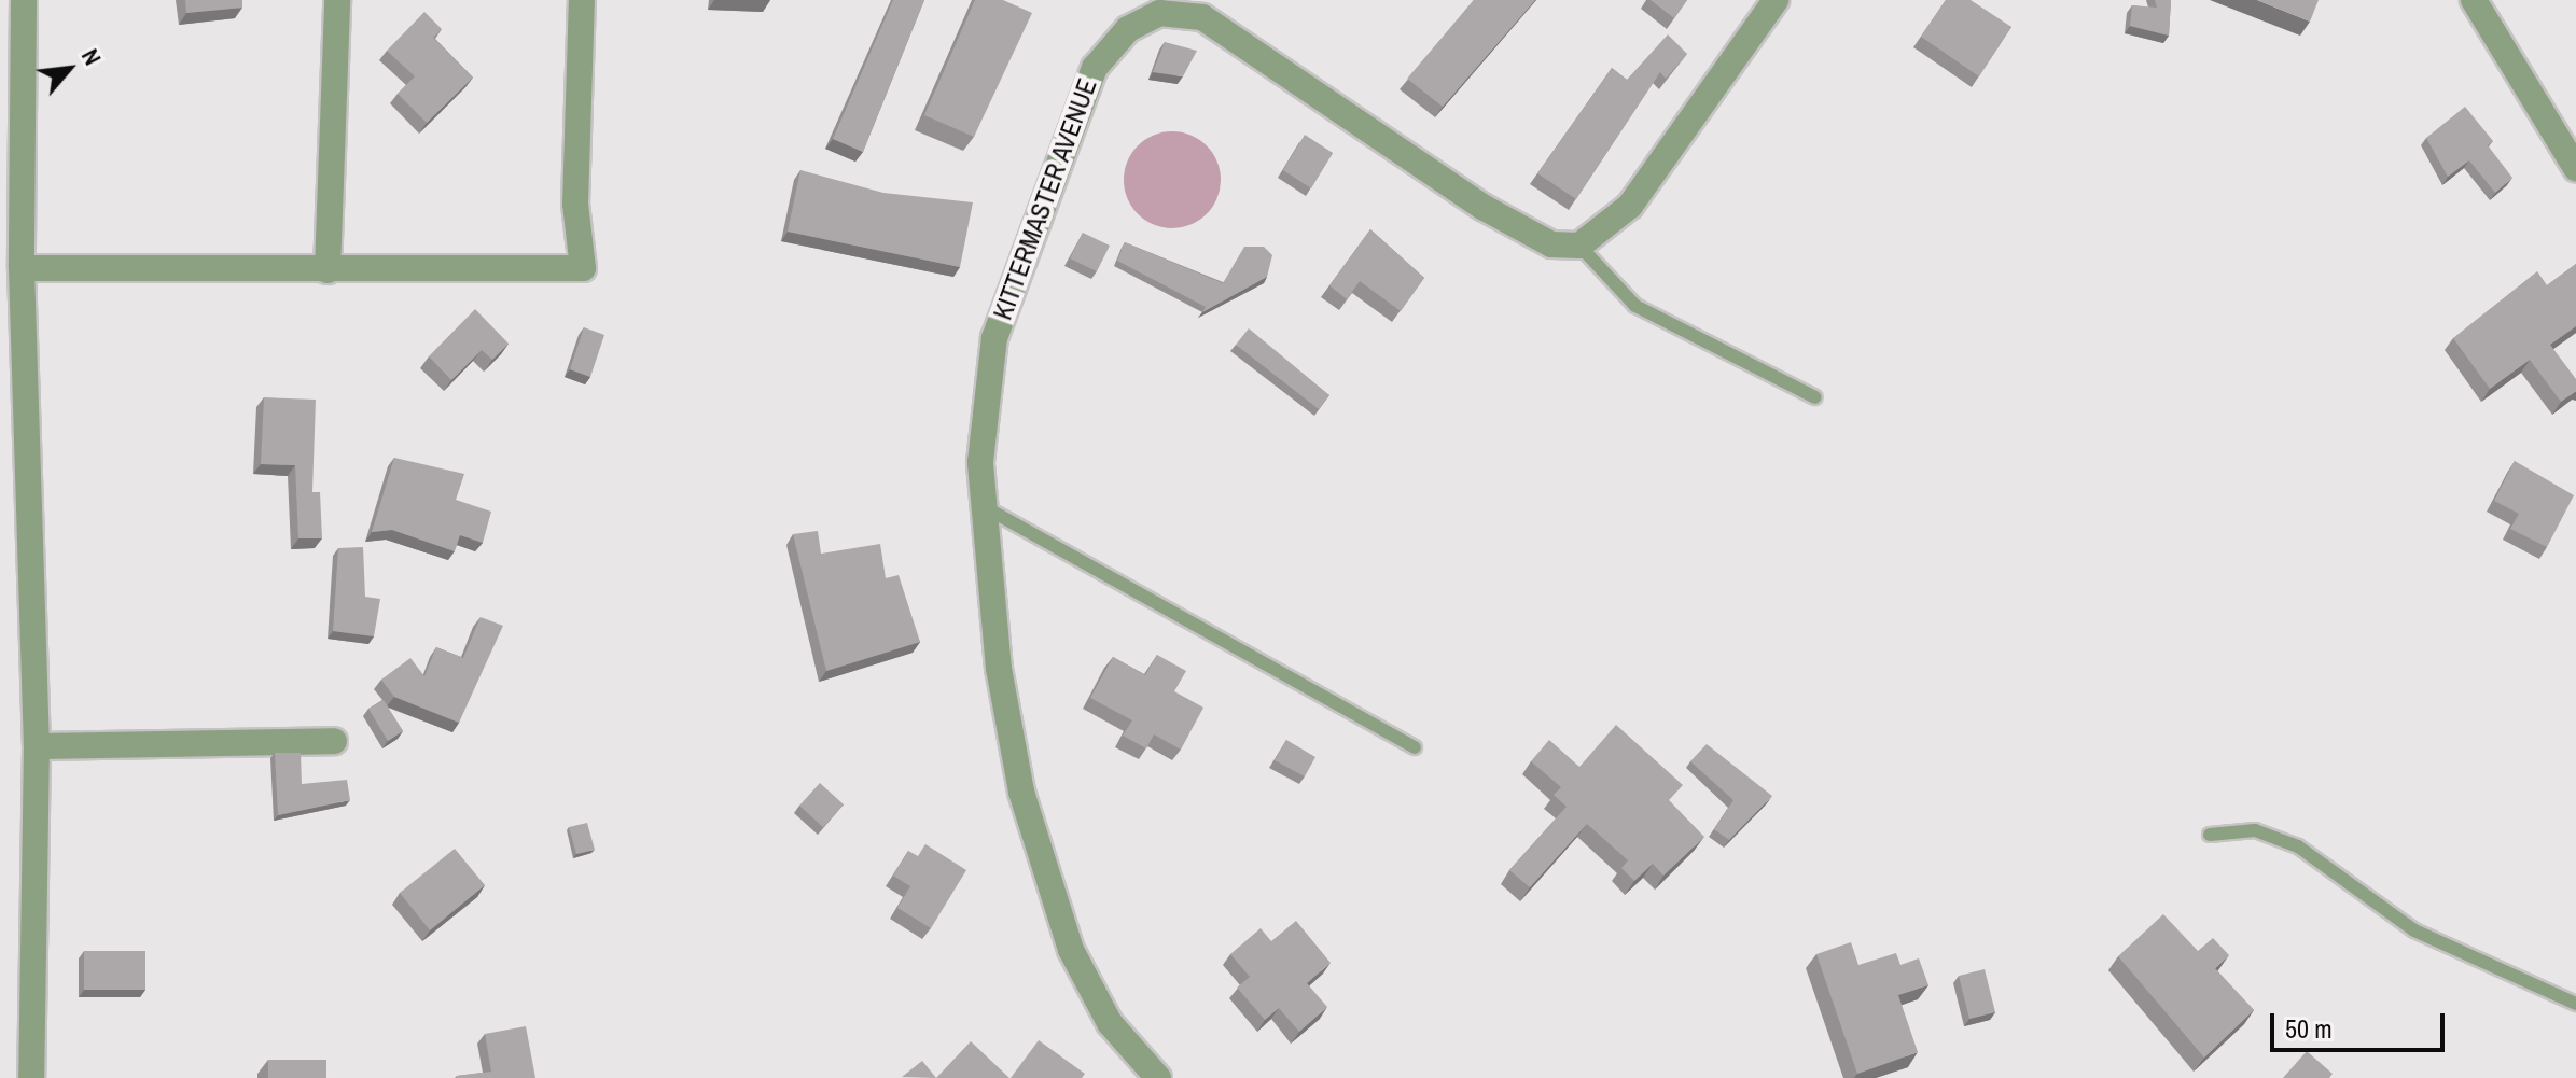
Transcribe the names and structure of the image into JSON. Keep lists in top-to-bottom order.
{
  "streets": {
    "street": ["KITTERMASTER AVENUE"]
  },
  "scale_bar": "50 m",
  "north": "top right"
}
